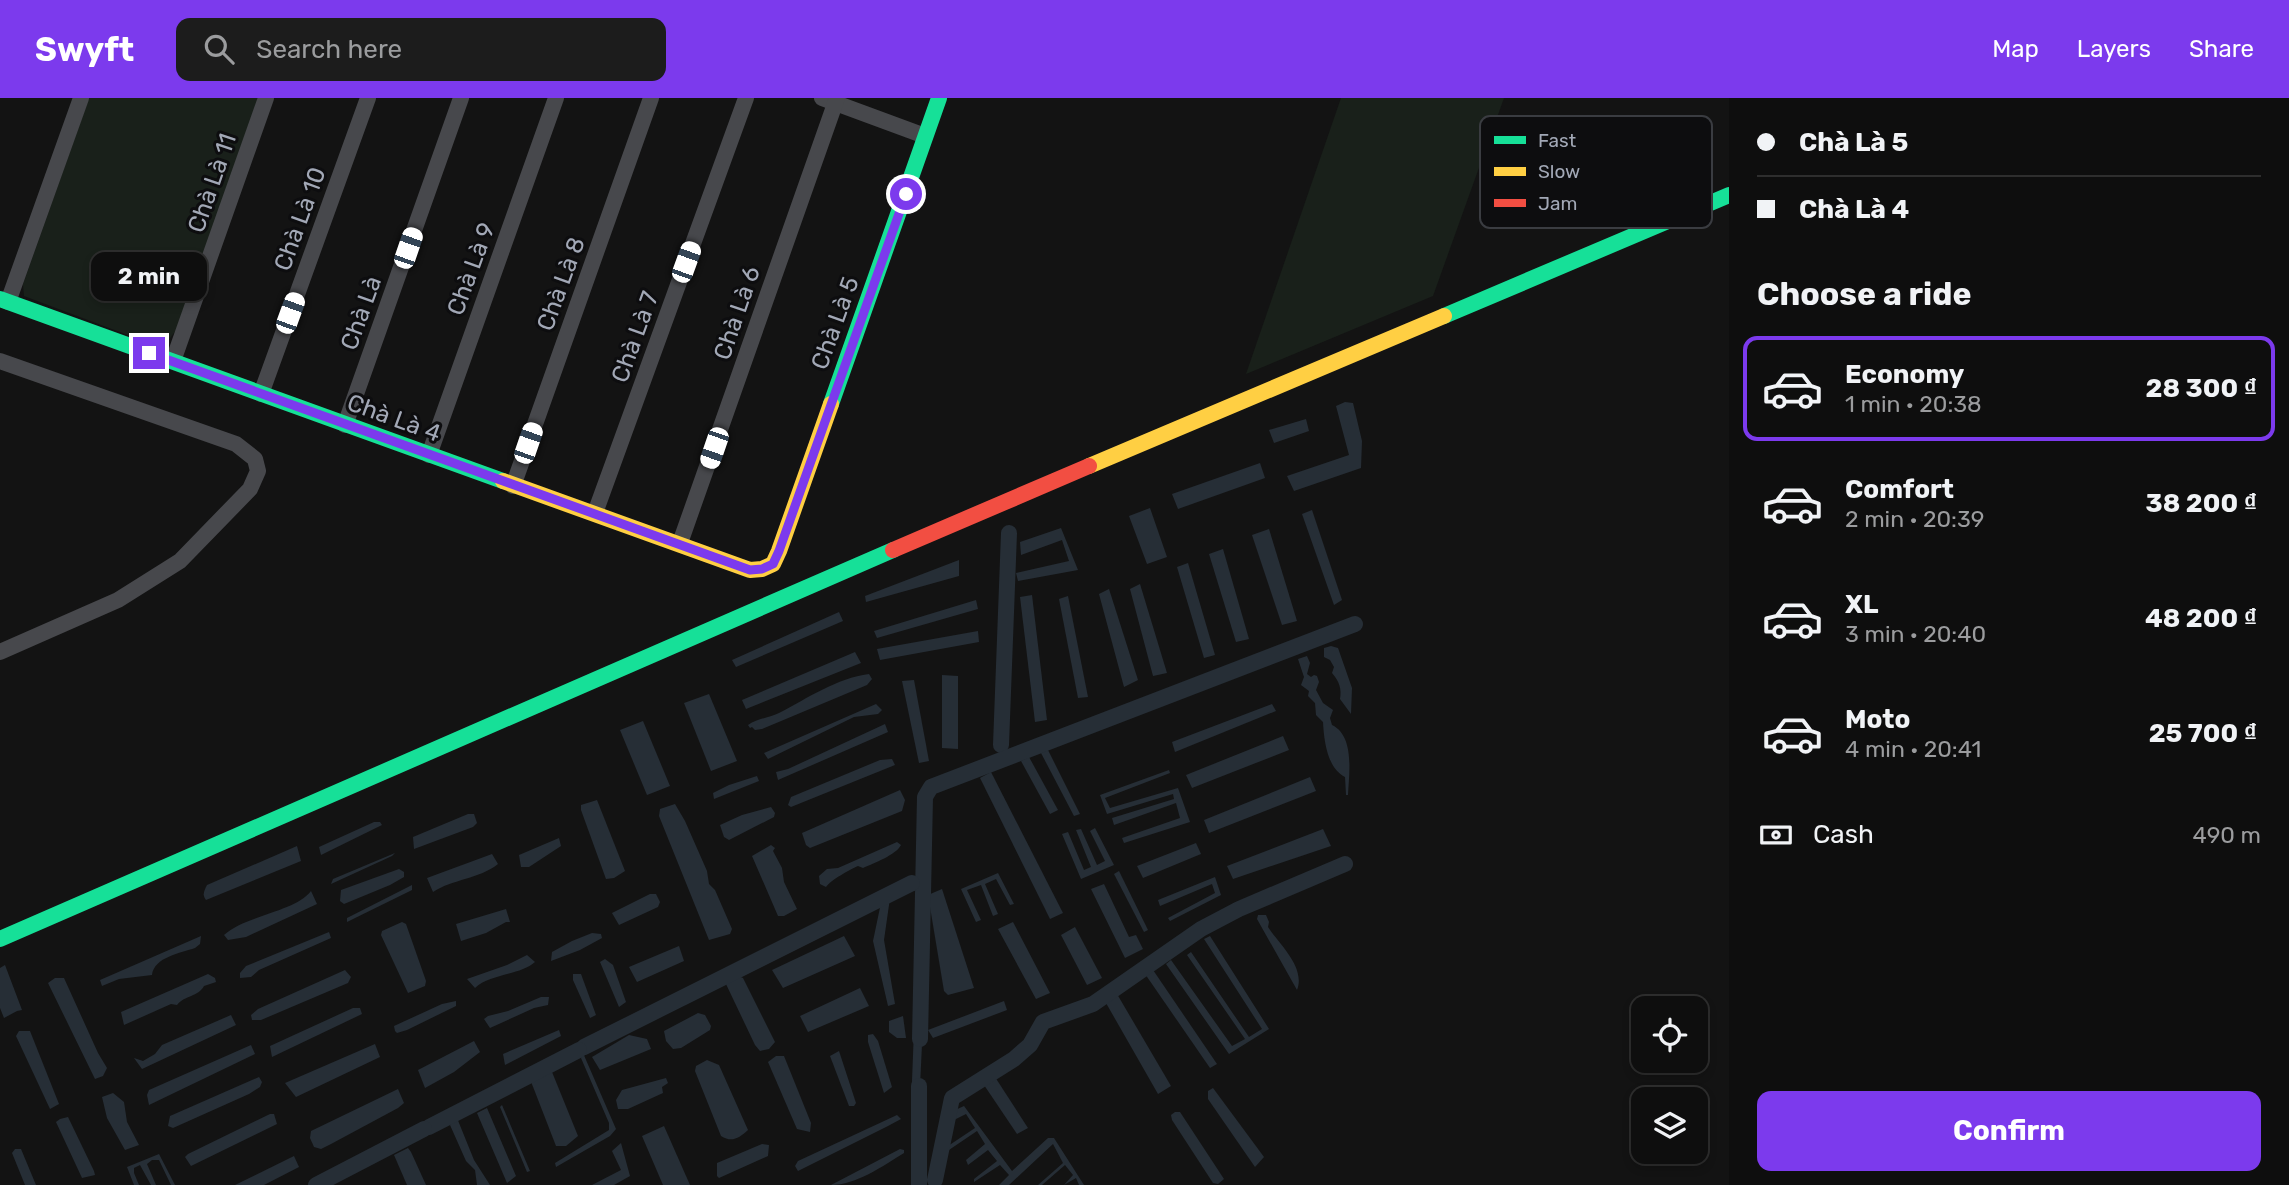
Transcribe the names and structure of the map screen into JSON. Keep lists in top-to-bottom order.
{
  "streets": {
    "street": [
      "Chà Là 11",
      "Chà Là 10",
      "Chà Là 9",
      "Chà Là 8",
      "Chà Là",
      "Chà Là 6",
      "Chà Là 5",
      "Chà Là 7",
      "Chà Là 4"
    ]
  },
  "crossings": [
    ["Chà Là 11", "Chà Là 4"],
    ["Chà Là 10", "Chà Là 4"],
    ["Chà Là 9", "Chà Là 4"],
    ["Chà Là 8", "Chà Là 4"],
    ["Chà Là", "Chà Là 4"],
    ["Chà Là 6", "Chà Là 4"],
    ["Chà Là 5", "Chà Là 4"],
    ["Chà Là 7", "Chà Là 4"]
  ],
  "legend": ["Fast", "Slow", "Jam"],
  "page": {
    "header": "Swyft",
    "search": "Search here",
    "nav": ["Map", "Layers", "Share"],
    "banner": ["Chà Là 5", "Chà Là 4"],
    "bubble": "2 min",
    "heading": "Choose a ride",
    "list": [
      {
        "name": "Economy",
        "note": "1 min · 20:38",
        "value": "28 300 ₫"
      },
      {
        "name": "Comfort",
        "note": "2 min · 20:39",
        "value": "38 200 ₫"
      },
      {
        "name": "XL",
        "note": "3 min · 20:40",
        "value": "48 200 ₫"
      },
      {
        "name": "Moto",
        "note": "4 min · 20:41",
        "value": "25 700 ₫"
      }
    ],
    "pay": ["Cash", "490 m"],
    "buttons": "Confirm"
  }
}
